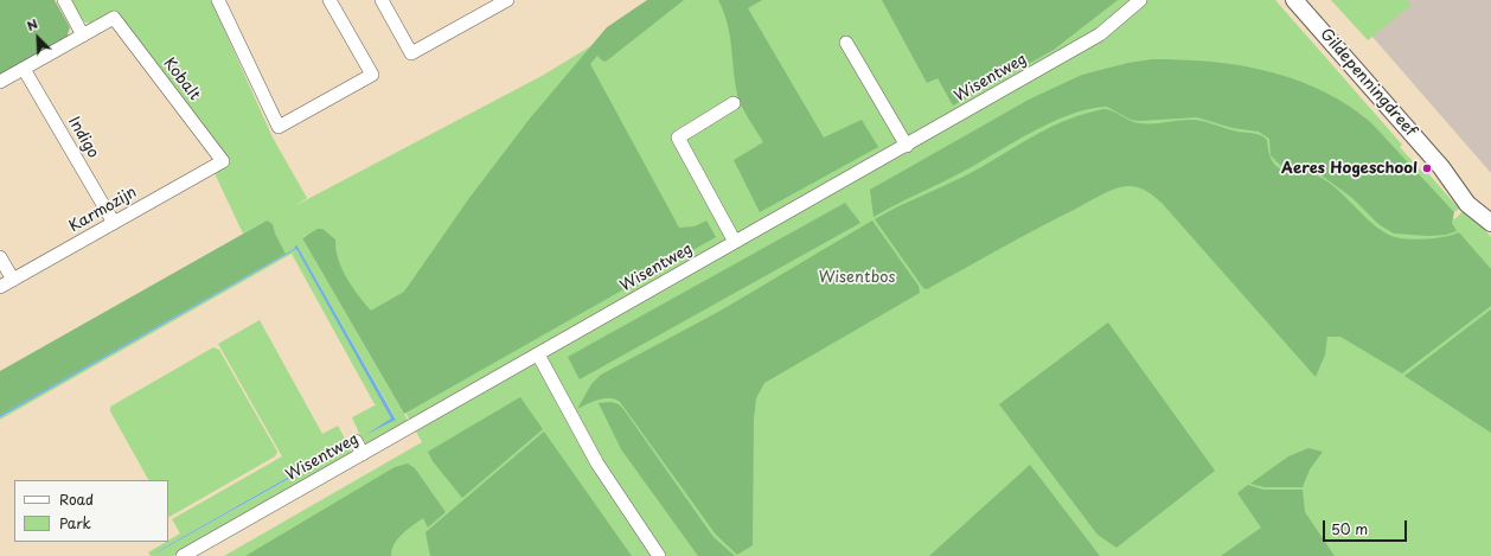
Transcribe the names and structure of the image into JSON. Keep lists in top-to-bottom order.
{
  "streets": {
    "main road": ["Gildepenningdreef"],
    "street": [
      "Wisentweg",
      "Kobalt",
      "Indigo",
      "Karmozijn"
    ]
  },
  "crossings": [
    ["Kobalt", "Karmozijn"],
    ["Indigo", "Karmozijn"]
  ],
  "parks": ["Wisentbos"],
  "places": ["Aeres Hogeschool"],
  "legend": ["Road", "Park"],
  "scale_bar": "50 m",
  "north": "top left"
}
